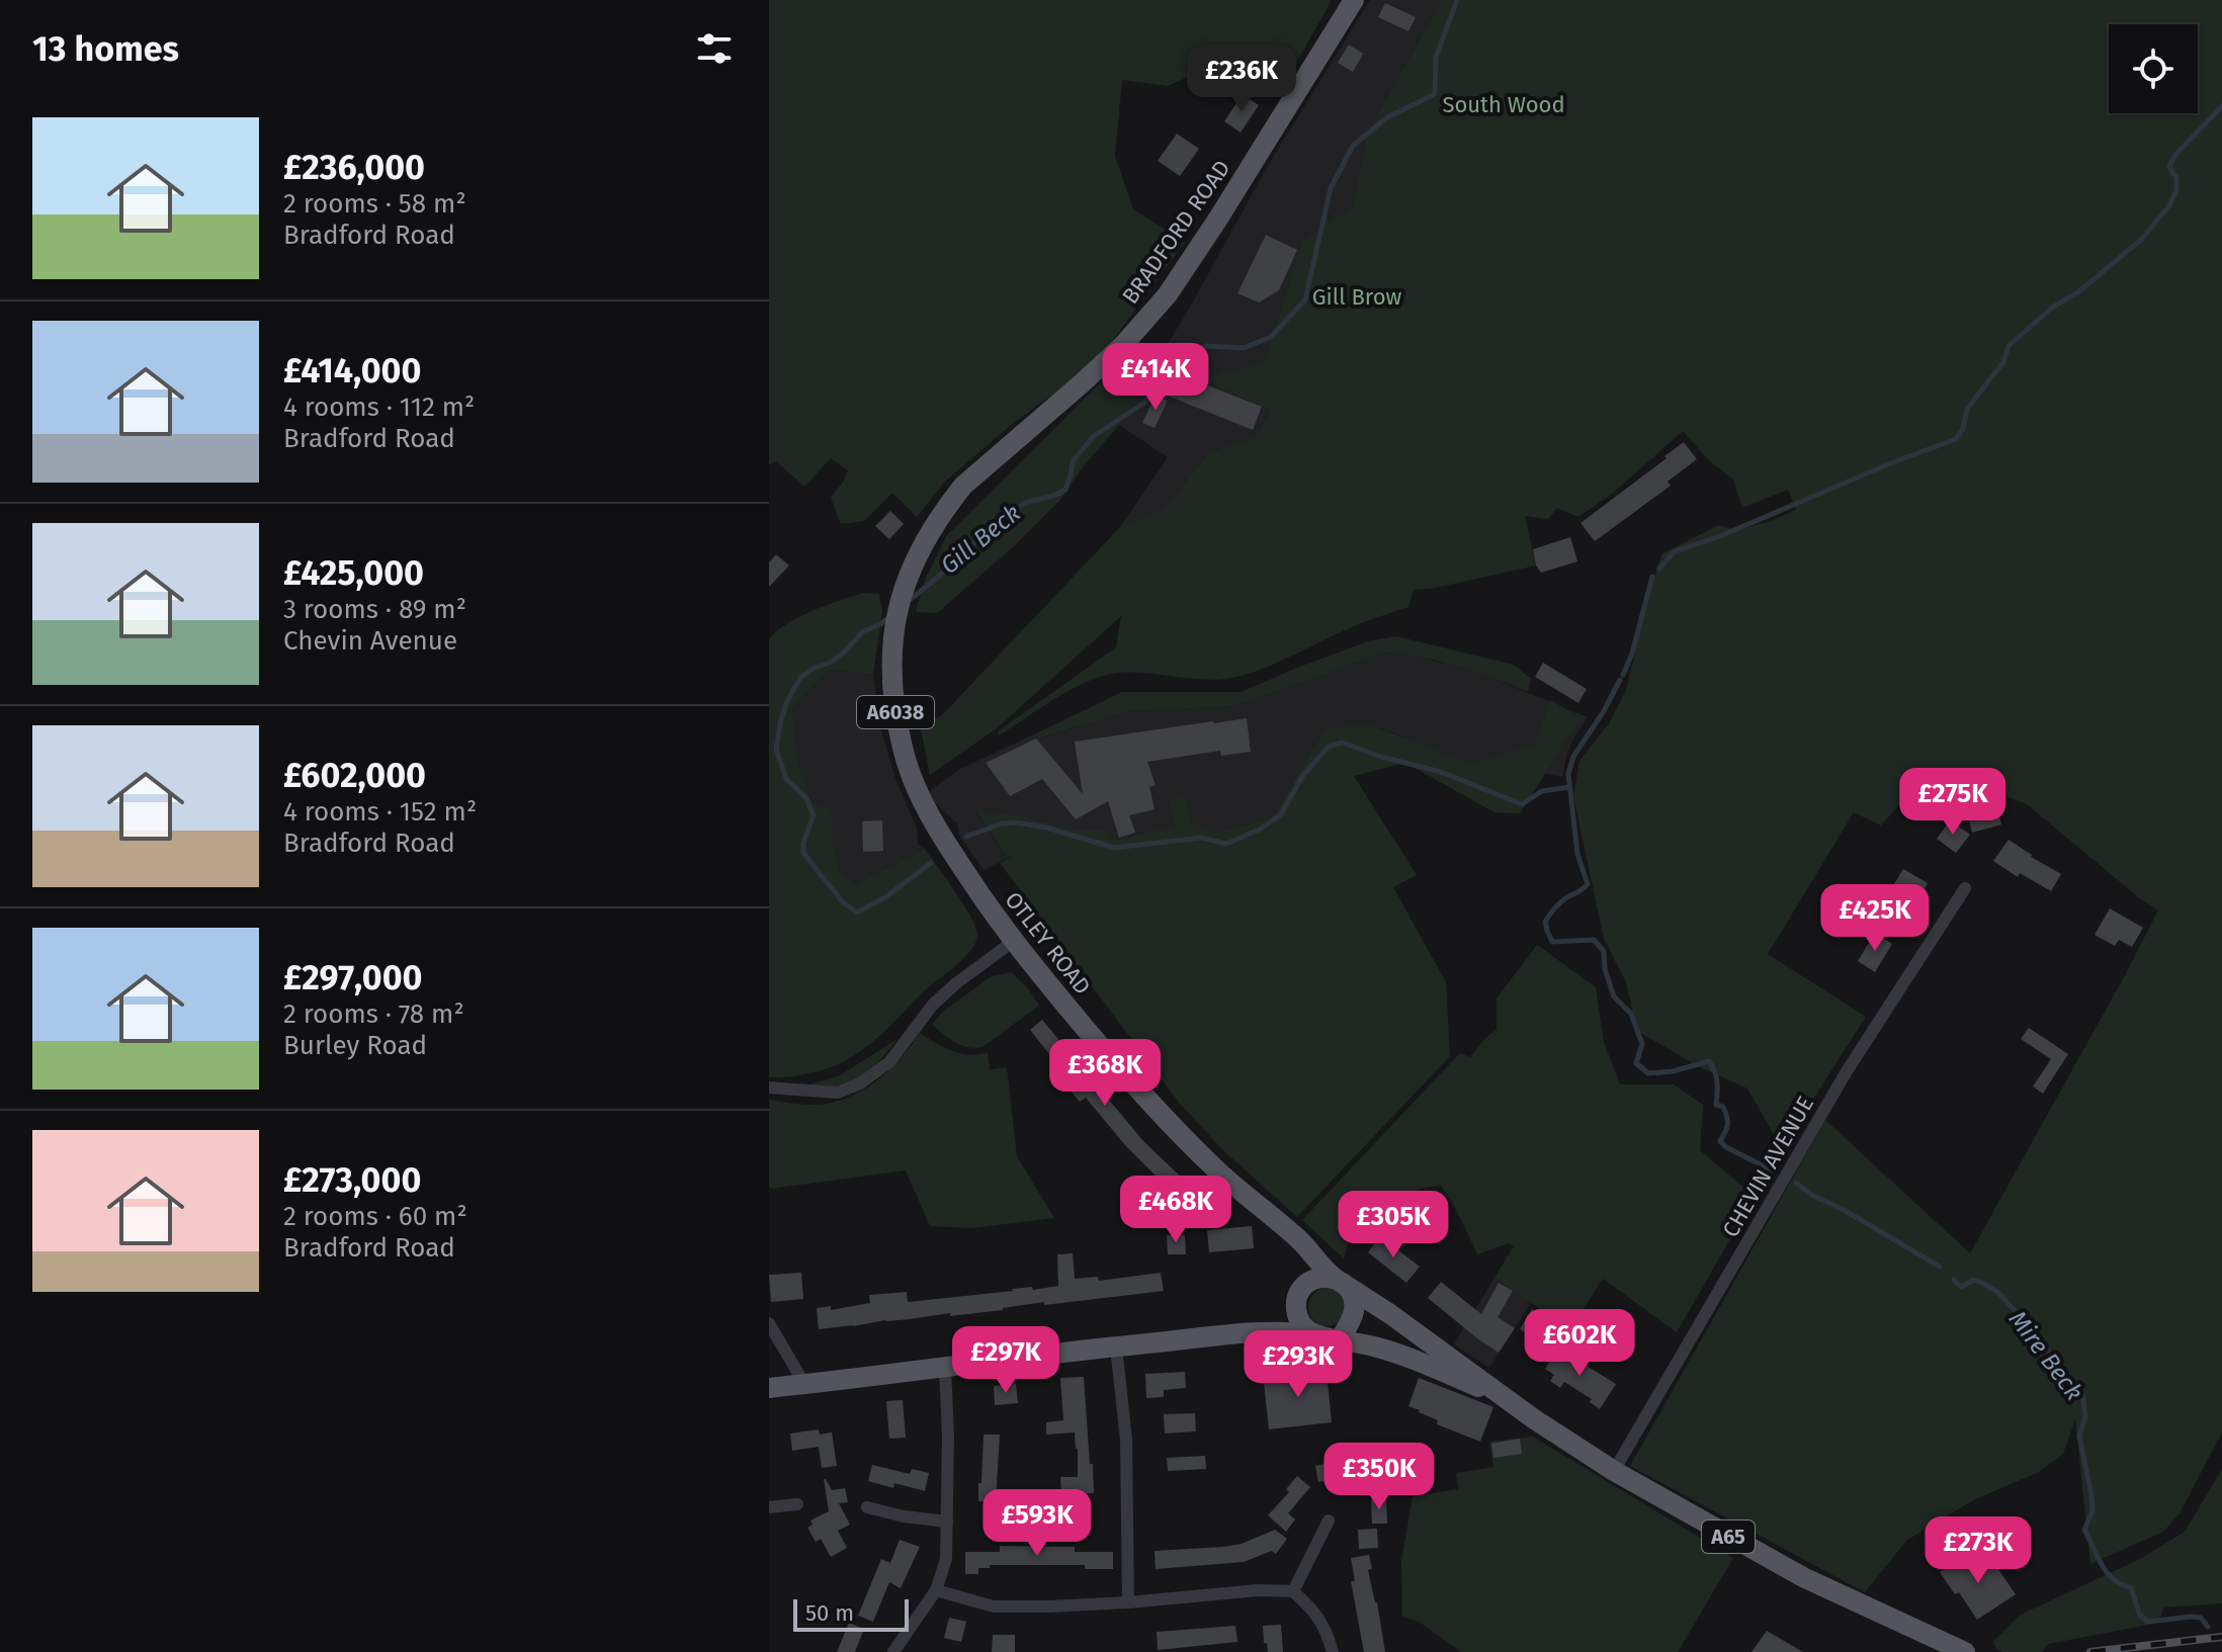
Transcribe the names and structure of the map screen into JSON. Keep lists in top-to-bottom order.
{
  "streets": {
    "main road": [
      "BRADFORD ROAD",
      "A6038",
      "OTLEY ROAD",
      "A65"
    ],
    "street": ["CHEVIN AVENUE"]
  },
  "crossings": [
    ["BRADFORD ROAD", "OTLEY ROAD"],
    ["A6038", "OTLEY ROAD"],
    ["A6038", "A65"],
    ["CHEVIN AVENUE", "A65"]
  ],
  "water": ["Gill Beck", "Mire Beck"],
  "parks": ["South Wood", "Gill Brow"],
  "scale_bar": "50 m",
  "page": {
    "heading": "13 homes",
    "price": [
      "£236K",
      "£414K",
      "£275K",
      "£425K",
      "£368K",
      "£468K",
      "£305K",
      "£602K",
      "£297K",
      "£293K",
      "£350K",
      "£593K",
      "£273K"
    ],
    "list": [
      {
        "name": "£236,000",
        "note": "2 rooms · 58 m² · Bradford Road"
      },
      {
        "name": "£414,000",
        "note": "4 rooms · 112 m² · Bradford Road"
      },
      {
        "name": "£425,000",
        "note": "3 rooms · 89 m² · Chevin Avenue"
      },
      {
        "name": "£602,000",
        "note": "4 rooms · 152 m² · Bradford Road"
      },
      {
        "name": "£297,000",
        "note": "2 rooms · 78 m² · Burley Road"
      },
      {
        "name": "£273,000",
        "note": "2 rooms · 60 m² · Bradford Road"
      }
    ],
    "scale": "50 m"
  }
}
